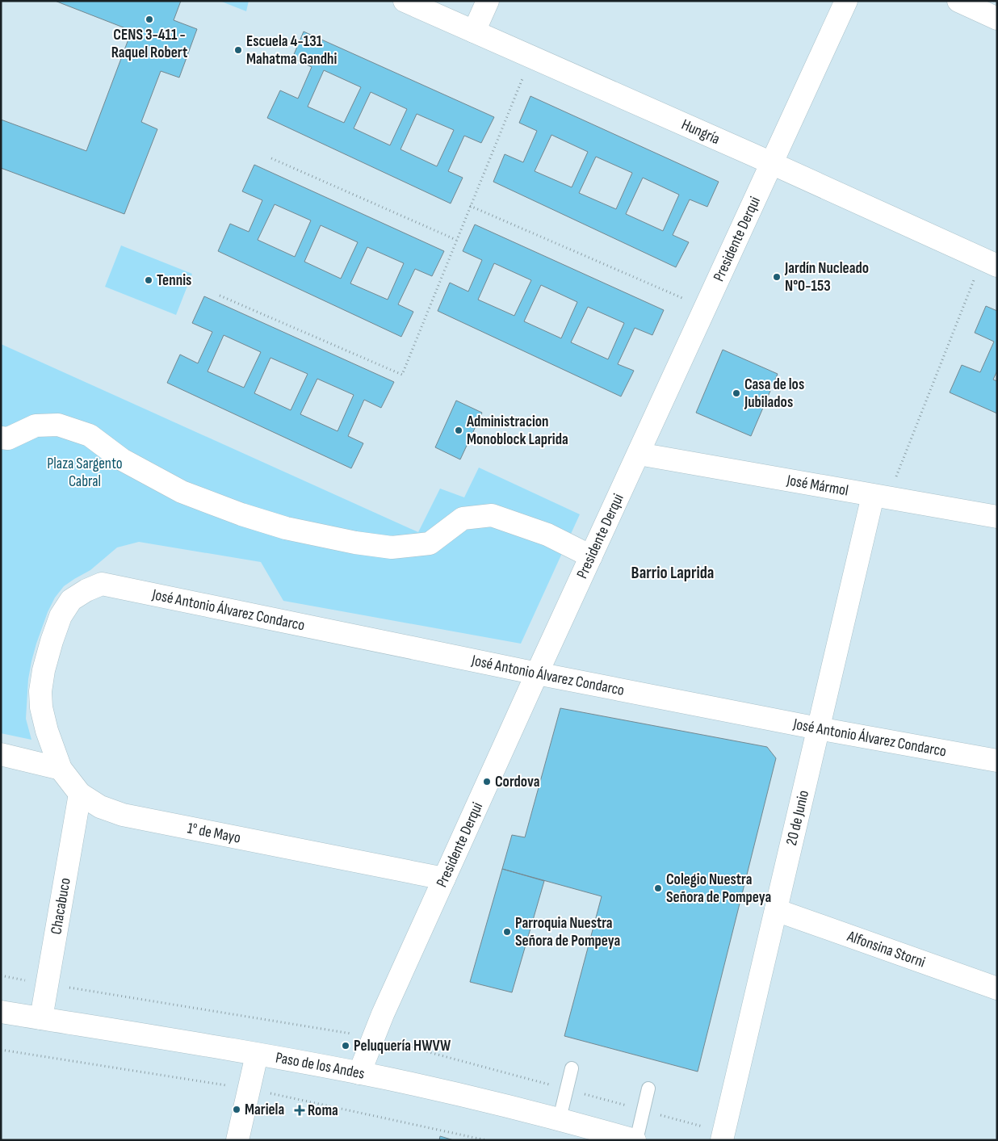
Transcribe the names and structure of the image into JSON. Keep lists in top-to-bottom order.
{
  "streets": {
    "street": [
      "Hungría",
      "Presidente Derqui",
      "José Mármol",
      "José Antonio Álvarez Condarco",
      "20 de Junio",
      "1° de Mayo",
      "Chacabuco",
      "Alfonsina Storni",
      "Paso de los Andes"
    ]
  },
  "crossings": [
    ["Hungría", "Presidente Derqui"],
    ["Presidente Derqui", "José Mármol"],
    ["Presidente Derqui", "José Antonio Álvarez Condarco"],
    ["Presidente Derqui", "1° de Mayo"],
    ["Presidente Derqui", "Paso de los Andes"],
    ["José Mármol", "20 de Junio"],
    ["José Antonio Álvarez Condarco", "20 de Junio"],
    ["José Antonio Álvarez Condarco", "1° de Mayo"],
    ["20 de Junio", "Alfonsina Storni"],
    ["1° de Mayo", "Chacabuco"],
    ["Chacabuco", "Paso de los Andes"]
  ],
  "districts": ["Barrio Laprida"],
  "parks": ["Plaza Sargento Cabral"],
  "places": {
    "other": [
      "CENS 3-411 - Raquel Robert",
      "Escuela 4-131 Mahatma Gandhi",
      "Jardín Nucleado N°0-153",
      "Tennis",
      "Casa de los Jubilados",
      "Administracion Monoblock Laprida",
      "Cordova",
      "Colegio Nuestra Señora de Pompeya",
      "Parroquia Nuestra Señora de Pompeya",
      "Peluquería HWVW",
      "Mariela"
    ],
    "health": ["Roma"]
  }
}
